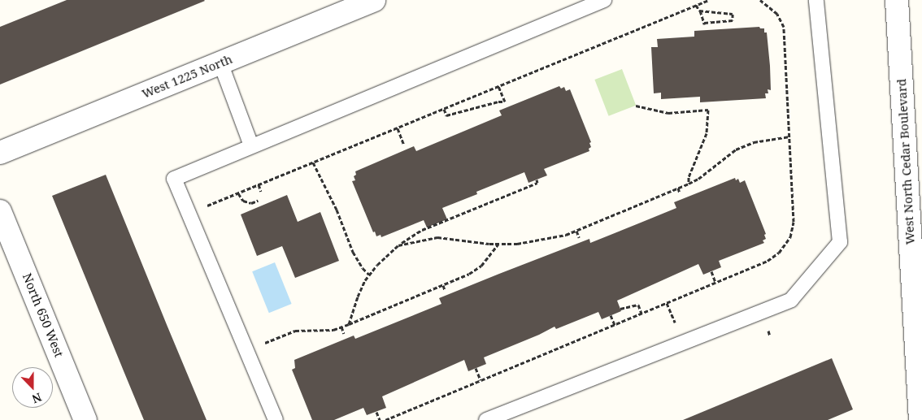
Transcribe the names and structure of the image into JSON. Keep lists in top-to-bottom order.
{
  "streets": {
    "street": ["West 1225 North", "West North Cedar Boulevard", "North 650 West"]
  },
  "north": "bottom"
}
